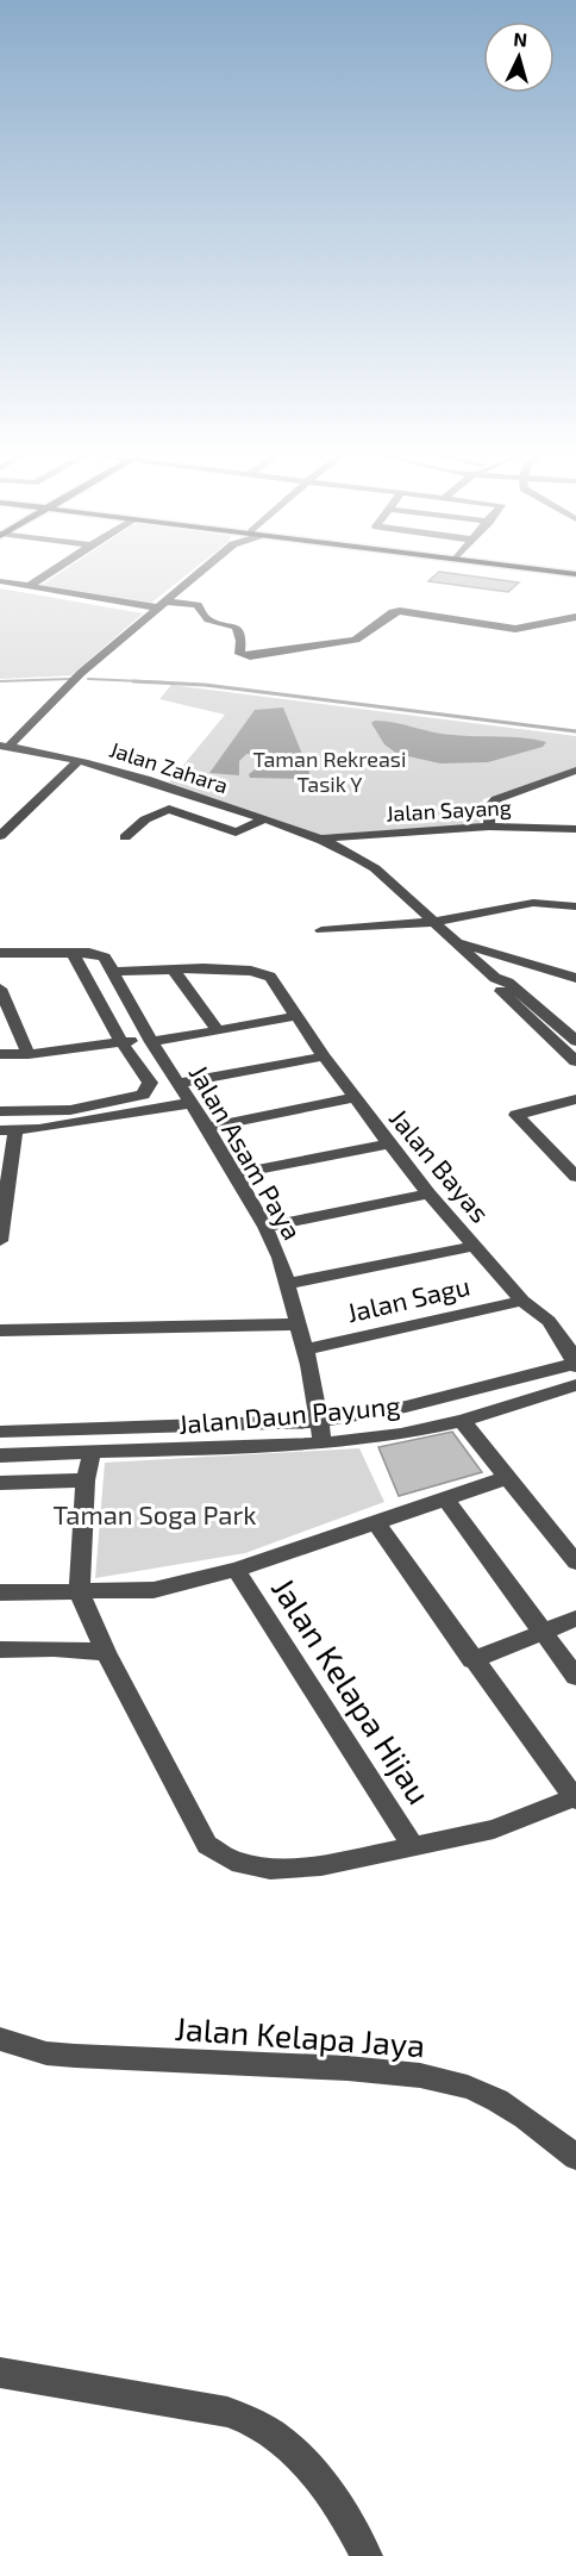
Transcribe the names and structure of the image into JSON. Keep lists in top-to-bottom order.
{
  "streets": {
    "street": [
      "Jalan Zahara",
      "Jalan Sayang",
      "Jalan Asam Paya",
      "Jalan Bayas",
      "Jalan Sagu",
      "Jalan Daun Payung",
      "Jalan Kelapa Hijau",
      "Jalan Kelapa Jaya"
    ]
  },
  "crossings": [
    ["Jalan Zahara", "Jalan Sayang"],
    ["Jalan Asam Paya", "Jalan Sagu"],
    ["Jalan Asam Paya", "Jalan Daun Payung"],
    ["Jalan Bayas", "Jalan Sagu"]
  ],
  "parks": ["Taman Rekreasi Tasik Y", "Taman Soga Park"],
  "north": "top"
}
